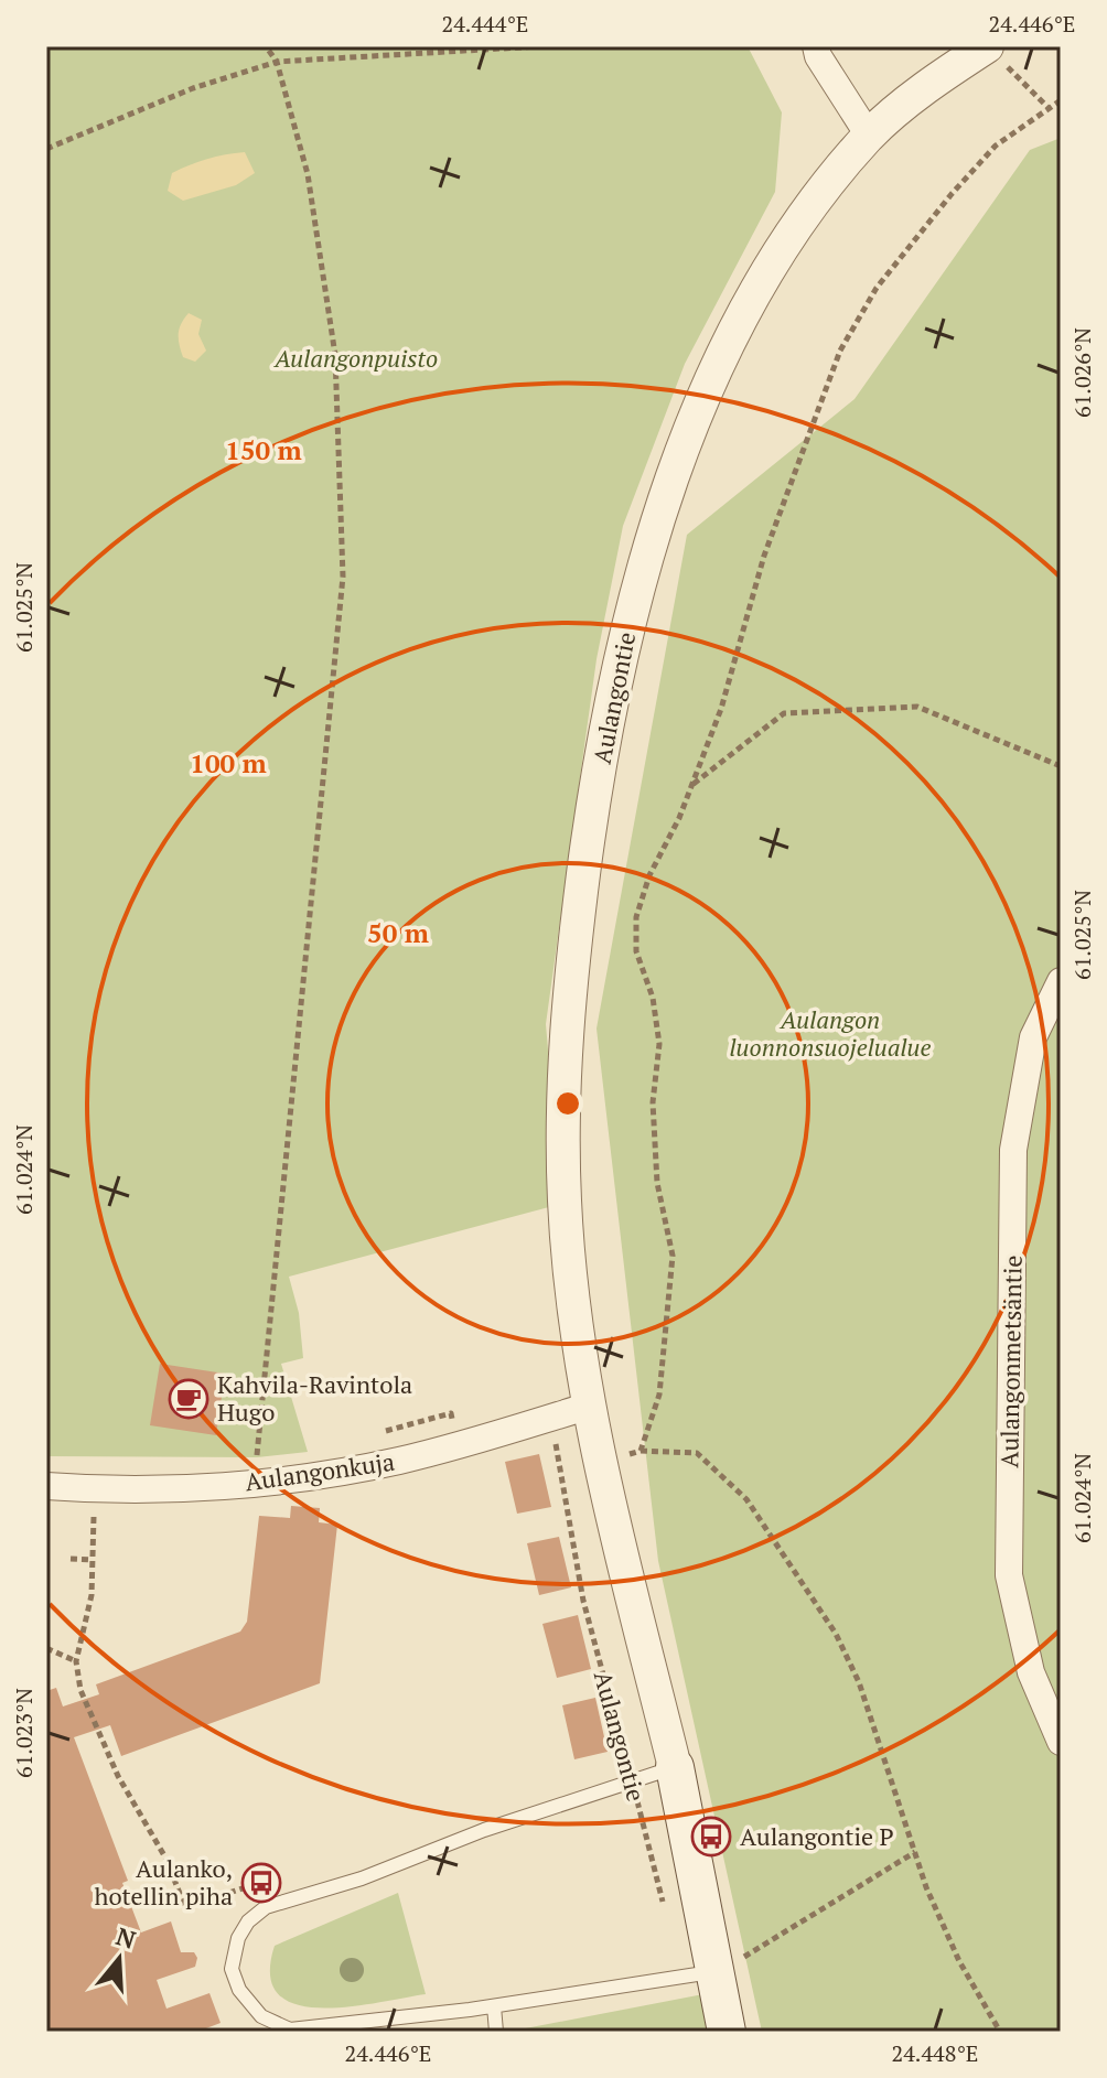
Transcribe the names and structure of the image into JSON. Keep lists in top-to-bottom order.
{
  "streets": {
    "main road": ["Aulangontie"],
    "street": ["Aulangonmetsäntie", "Aulangonkuja"]
  },
  "crossings": [
    ["Aulangontie", "Aulangonkuja"]
  ],
  "parks": ["Aulangonpuisto", "Aulangon luonnonsuojelualue"],
  "places": {
    "cafe": ["Kahvila-Ravintola Hugo"],
    "bus stop": ["Aulangontie P", "Aulanko, hotellin piha"]
  },
  "north": "top",
  "coordinates": [
    "24.444°E",
    "24.446°E",
    "61.026°N",
    "61.025°N",
    "61.024°N",
    "61.023°N",
    "24.448°E"
  ],
  "rings": ["150 m", "100 m", "50 m"]
}
